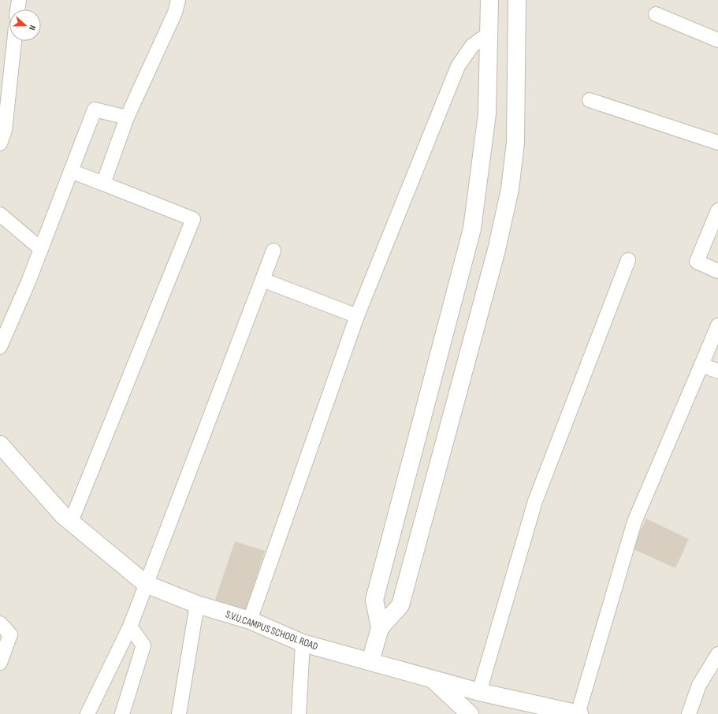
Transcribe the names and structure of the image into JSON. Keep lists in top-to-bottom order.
{
  "streets": {
    "street": ["S.V.U.CAMPUS SCHOOL ROAD"]
  },
  "north": "right"
}
